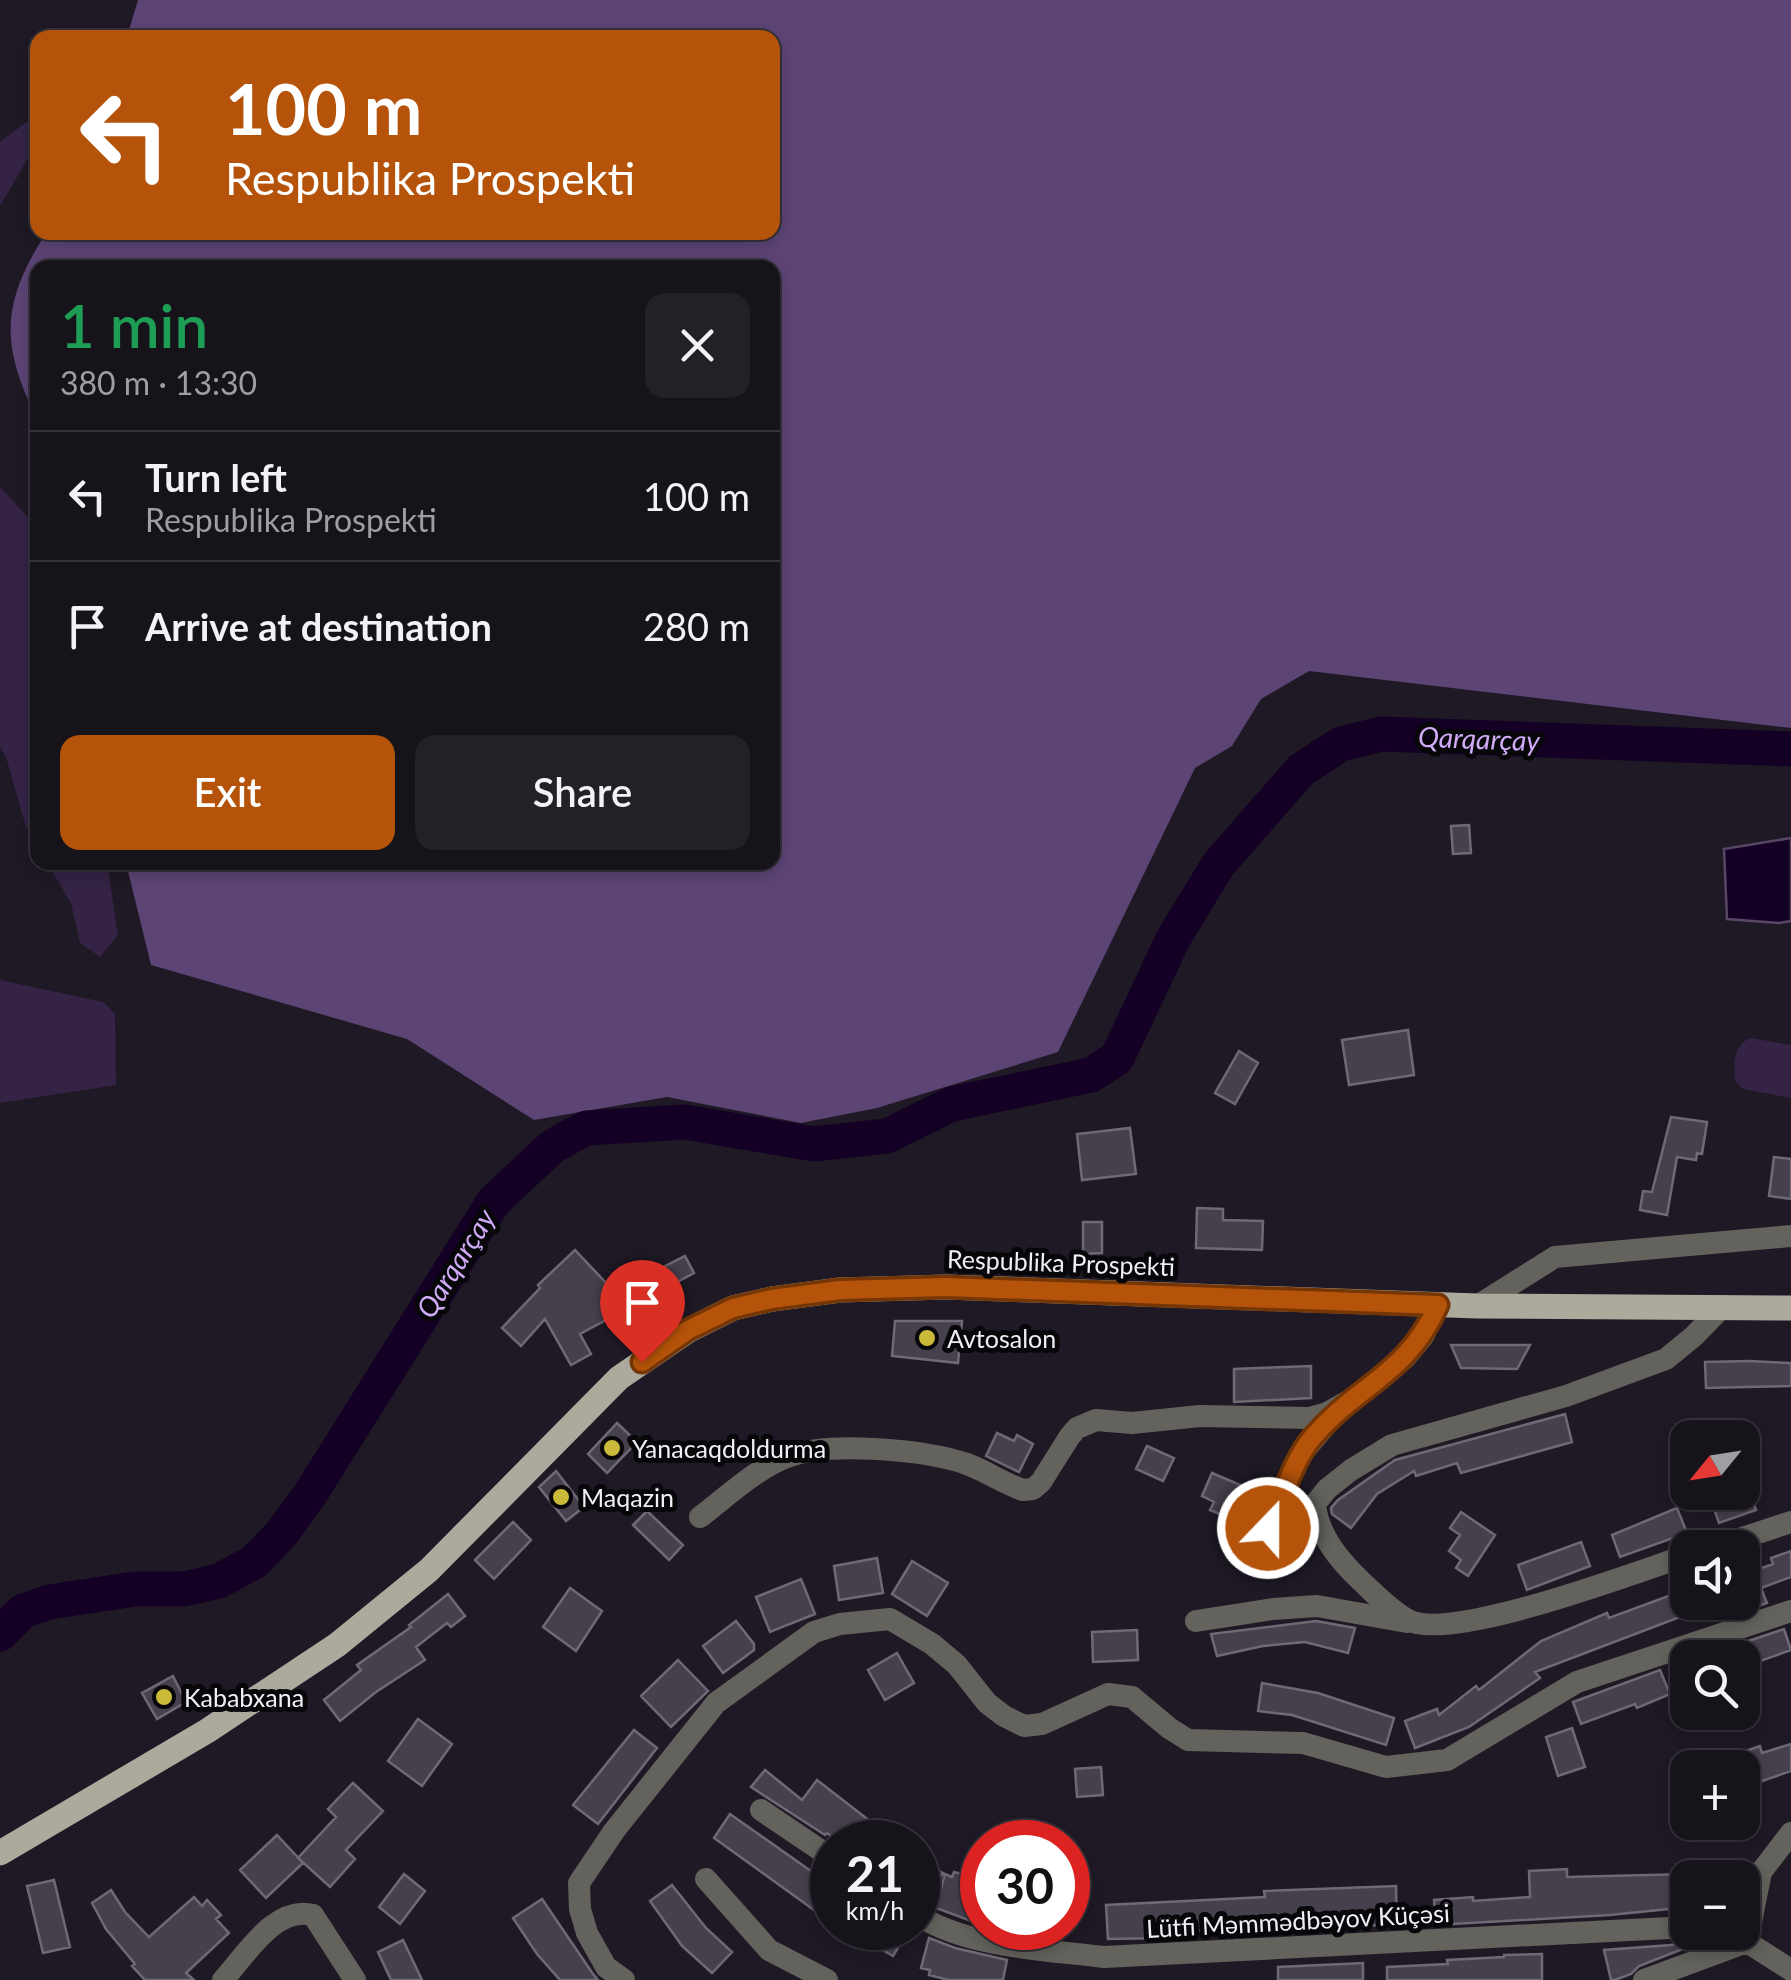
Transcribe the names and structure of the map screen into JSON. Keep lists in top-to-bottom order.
{
  "streets": {
    "main road": ["Respublika Prospekti"],
    "street": ["Lütfi Məmmədbəyov Küçəsi"]
  },
  "water": ["Qarqarçay"],
  "places": [
    "Avtosalon",
    "Yanacaqdoldurma",
    "Maqazin",
    "Kababxana"
  ],
  "north": "bottom left",
  "page": {
    "turn": ["100 m", "Respublika Prospekti"],
    "heading": ["1 min", "380 m · 13:30"],
    "list": [
      {
        "name": "Turn left",
        "note": "Respublika Prospekti",
        "value": "100 m"
      },
      {
        "name": "Arrive at destination",
        "value": "280 m"
      }
    ],
    "buttons": ["Exit", "Share"],
    "map_buttons": ["+", "−"],
    "speed": "21 km/h",
    "limit": "30"
  }
}
